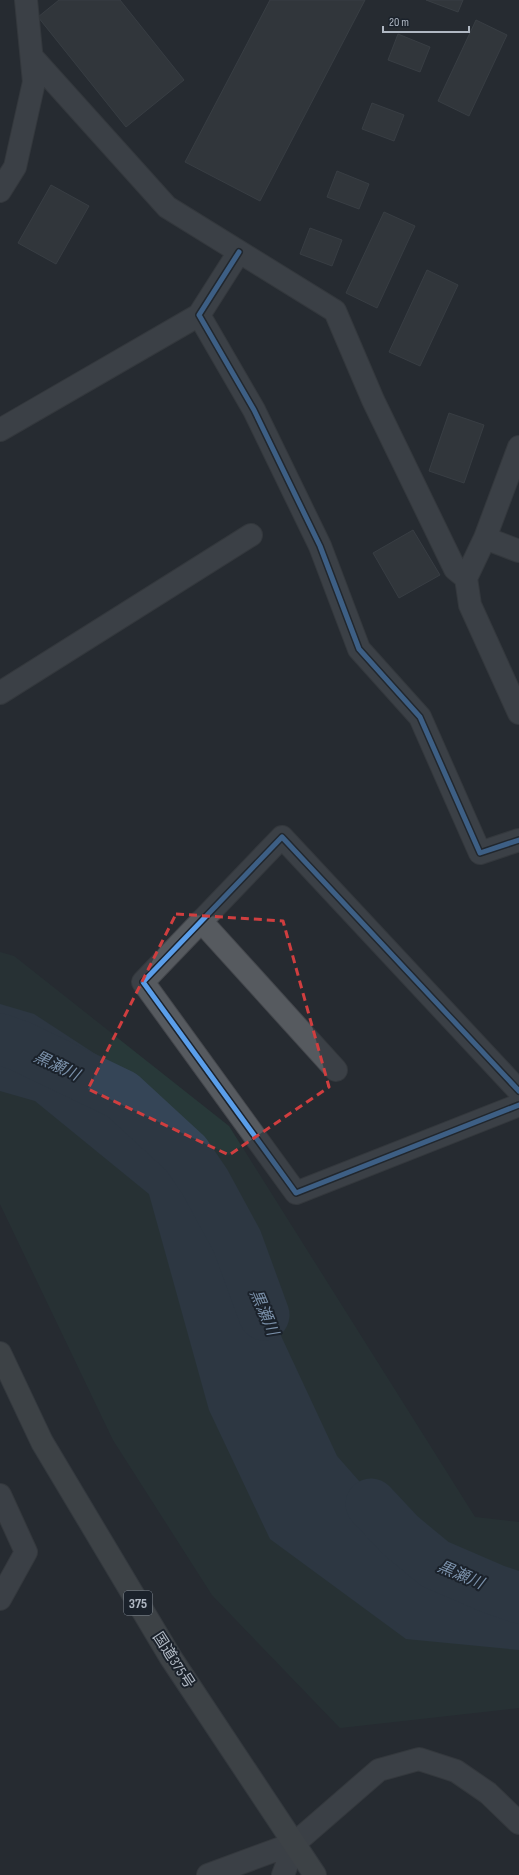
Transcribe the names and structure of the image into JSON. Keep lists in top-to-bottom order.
{
  "streets": {
    "highway": ["375", "国道375号"]
  },
  "water": ["黒瀬川"],
  "scale_bar": "20 m"
}
